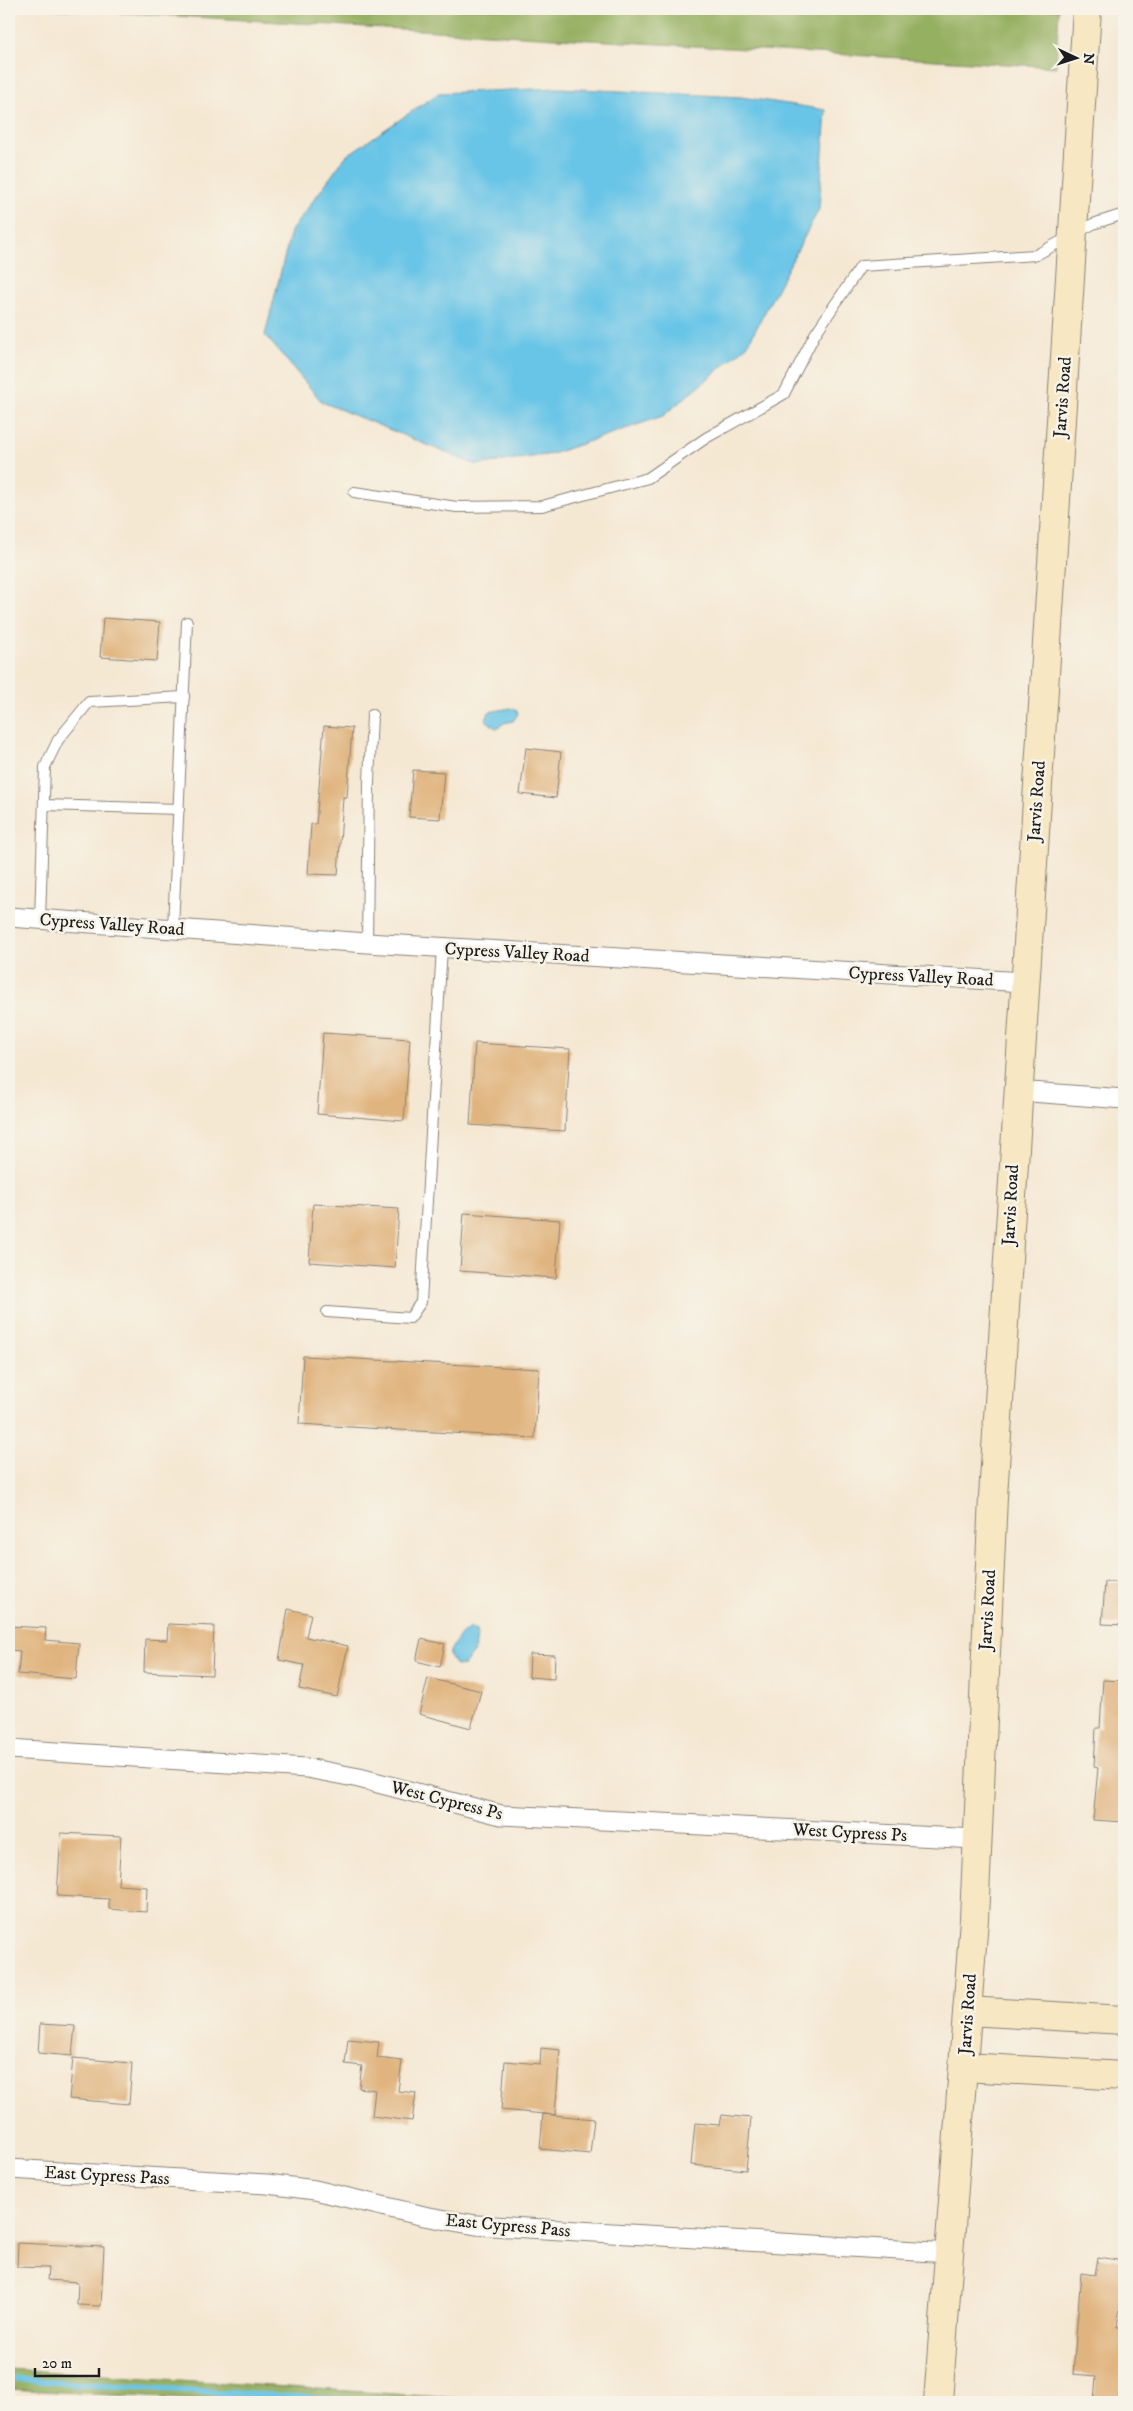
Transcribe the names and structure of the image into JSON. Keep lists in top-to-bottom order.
{
  "streets": {
    "street": [
      "Jarvis Road",
      "Cypress Valley Road",
      "West Cypress Ps",
      "East Cypress Pass"
    ]
  },
  "crossings": [
    ["Jarvis Road", "Cypress Valley Road"],
    ["Jarvis Road", "West Cypress Ps"],
    ["Jarvis Road", "East Cypress Pass"]
  ],
  "scale_bar": "20 m",
  "north": "right"
}
